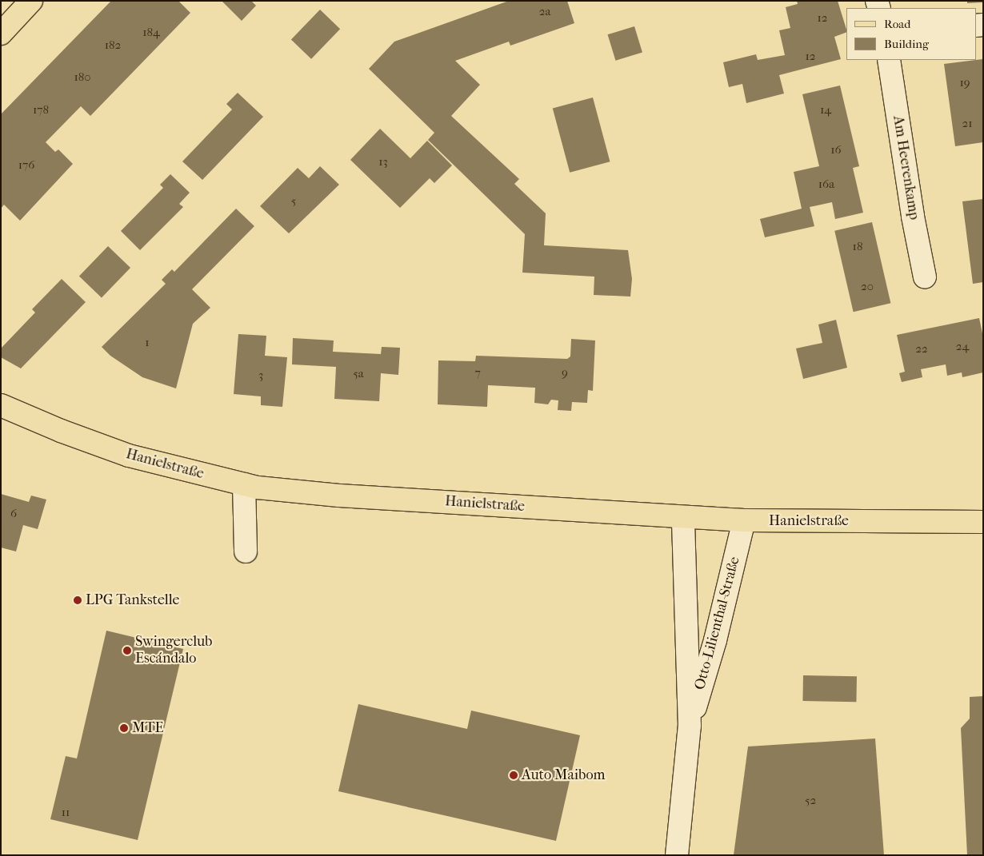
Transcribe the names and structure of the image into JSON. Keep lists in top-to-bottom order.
{
  "streets": {
    "main road": ["Hanielstraße"],
    "street": ["Am Heerenkamp", "Otto-Lilienthal-Straße"]
  },
  "crossings": [
    ["Hanielstraße", "Otto-Lilienthal-Straße"]
  ],
  "places": [
    "LPG Tankstelle",
    "Swingerclub Escándalo",
    "MTE",
    "Auto Maibom"
  ],
  "house_numbers": [
    "2a",
    "12",
    "184",
    "182",
    "12",
    "180",
    "19",
    "178",
    "14",
    "21",
    "16",
    "13",
    "176",
    "16a",
    "5",
    "18",
    "20",
    "1",
    "24",
    "22",
    "7",
    "9",
    "5a",
    "3",
    "6",
    "52",
    "11"
  ],
  "legend": ["Road", "Building"]
}
